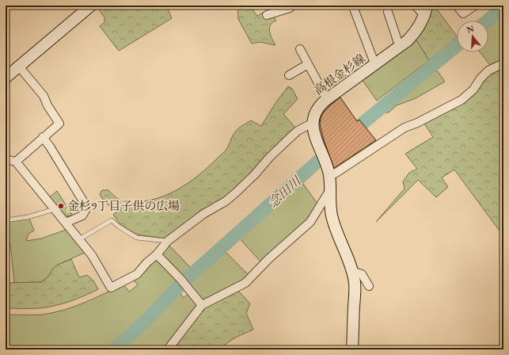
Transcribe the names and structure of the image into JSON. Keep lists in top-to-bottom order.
{
  "streets": {
    "street": ["高根金杉線"]
  },
  "water": ["念田川"],
  "places": ["金杉9丁目子供の広場"],
  "north": "top"
}
